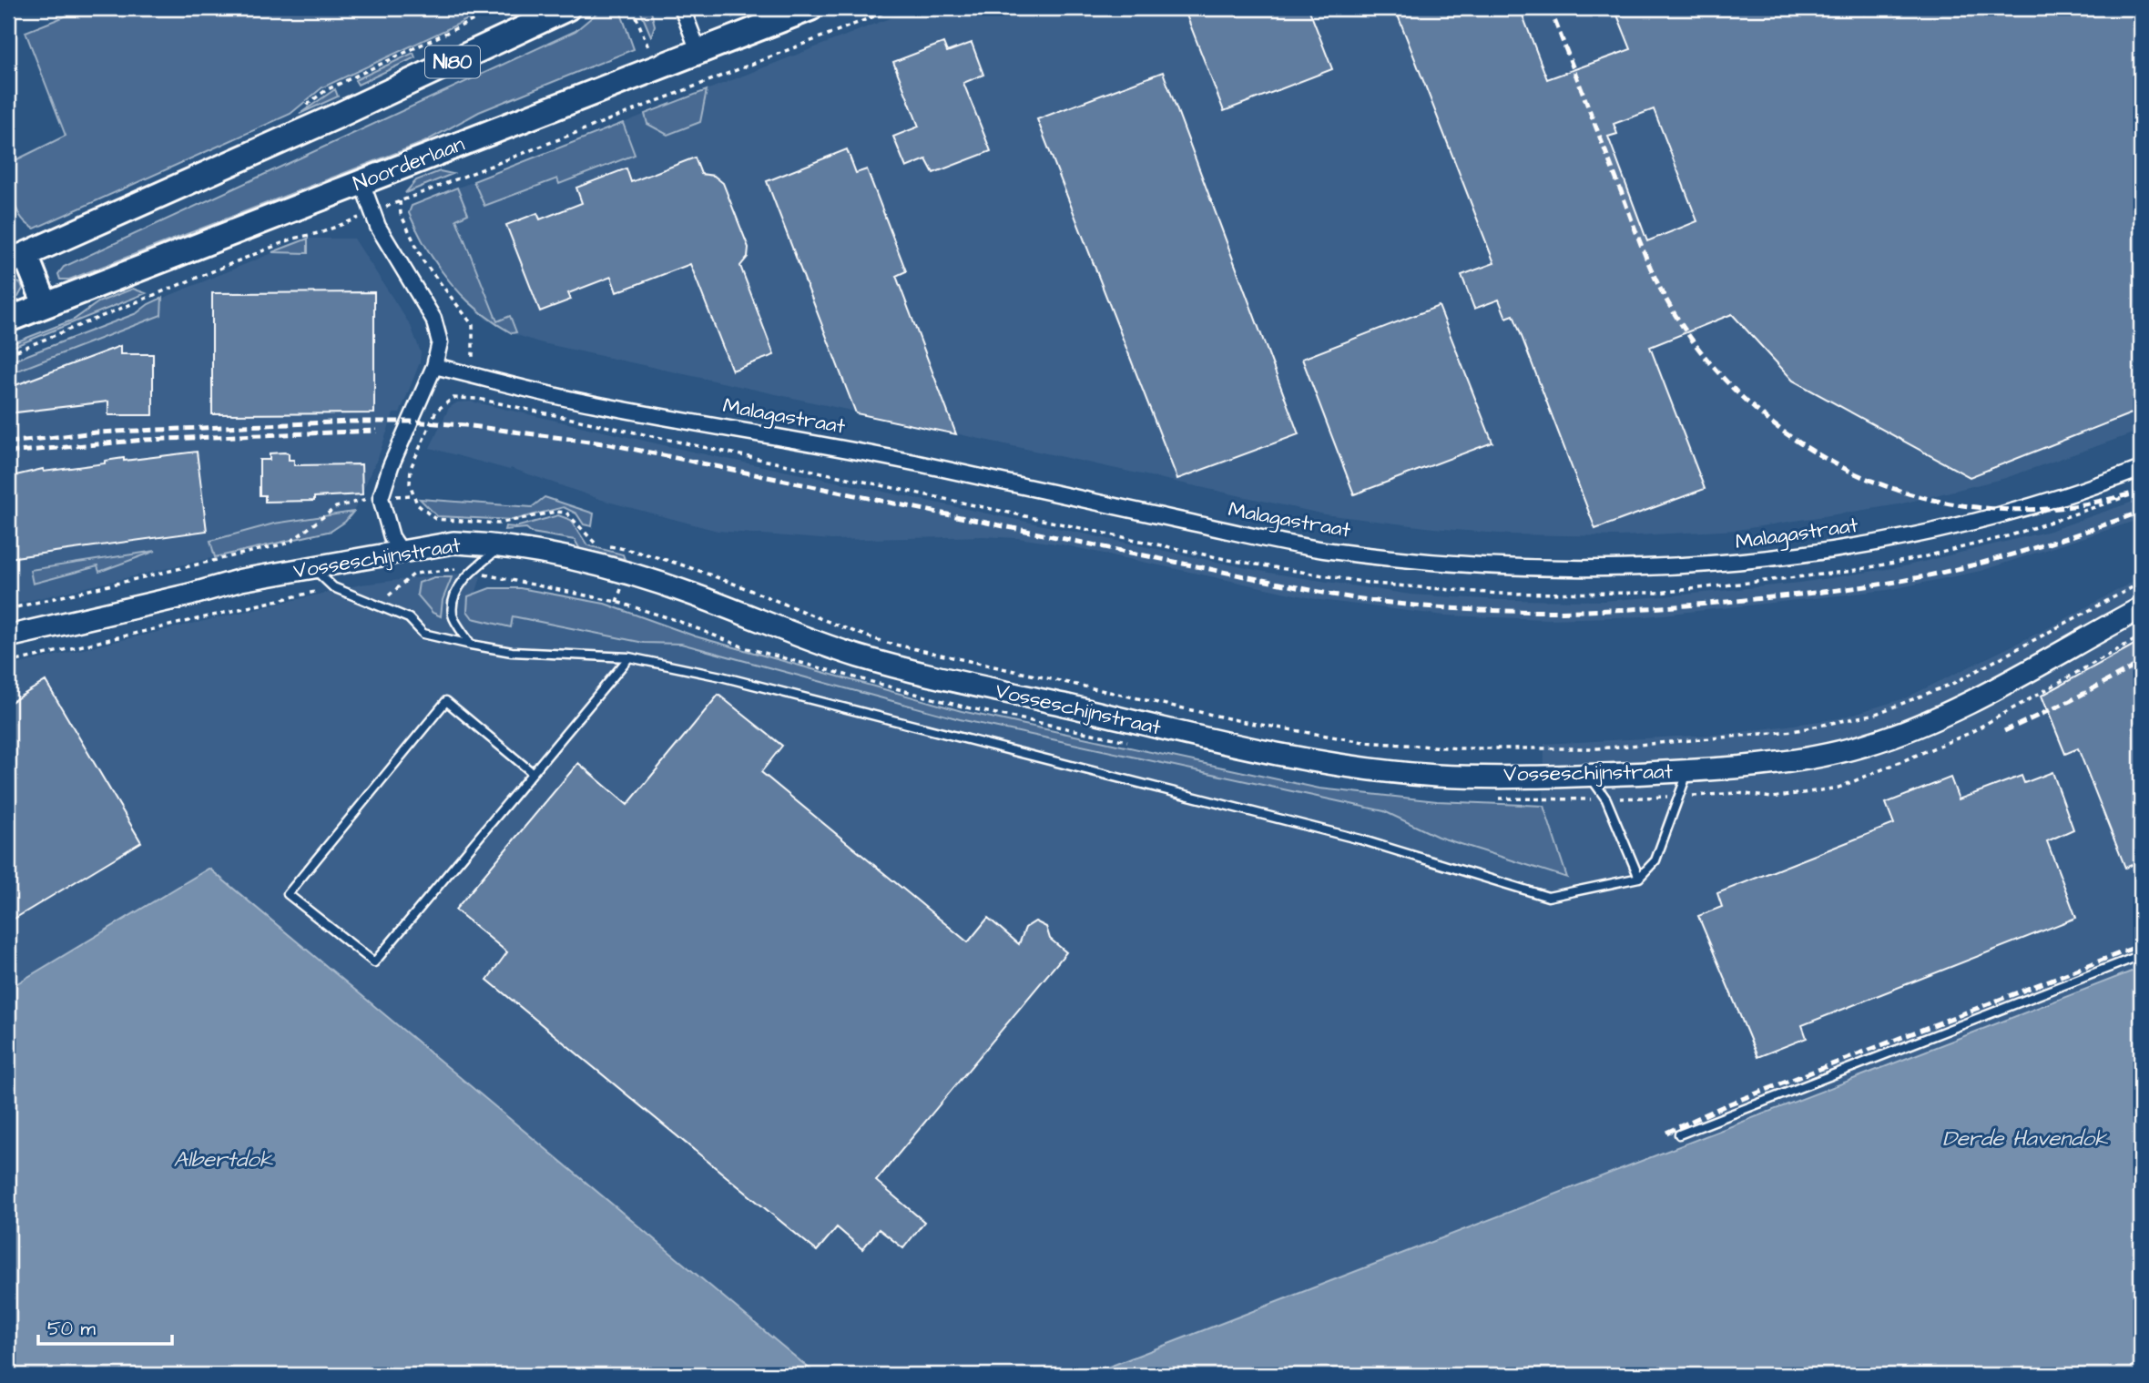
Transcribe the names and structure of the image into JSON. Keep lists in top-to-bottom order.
{
  "streets": {
    "main road": ["N180", "Noorderlaan"],
    "street": ["Malagastraat", "Vosseschijnstraat"]
  },
  "water": ["Derde Havendok", "Albertdok"],
  "scale_bar": "50 m"
}
